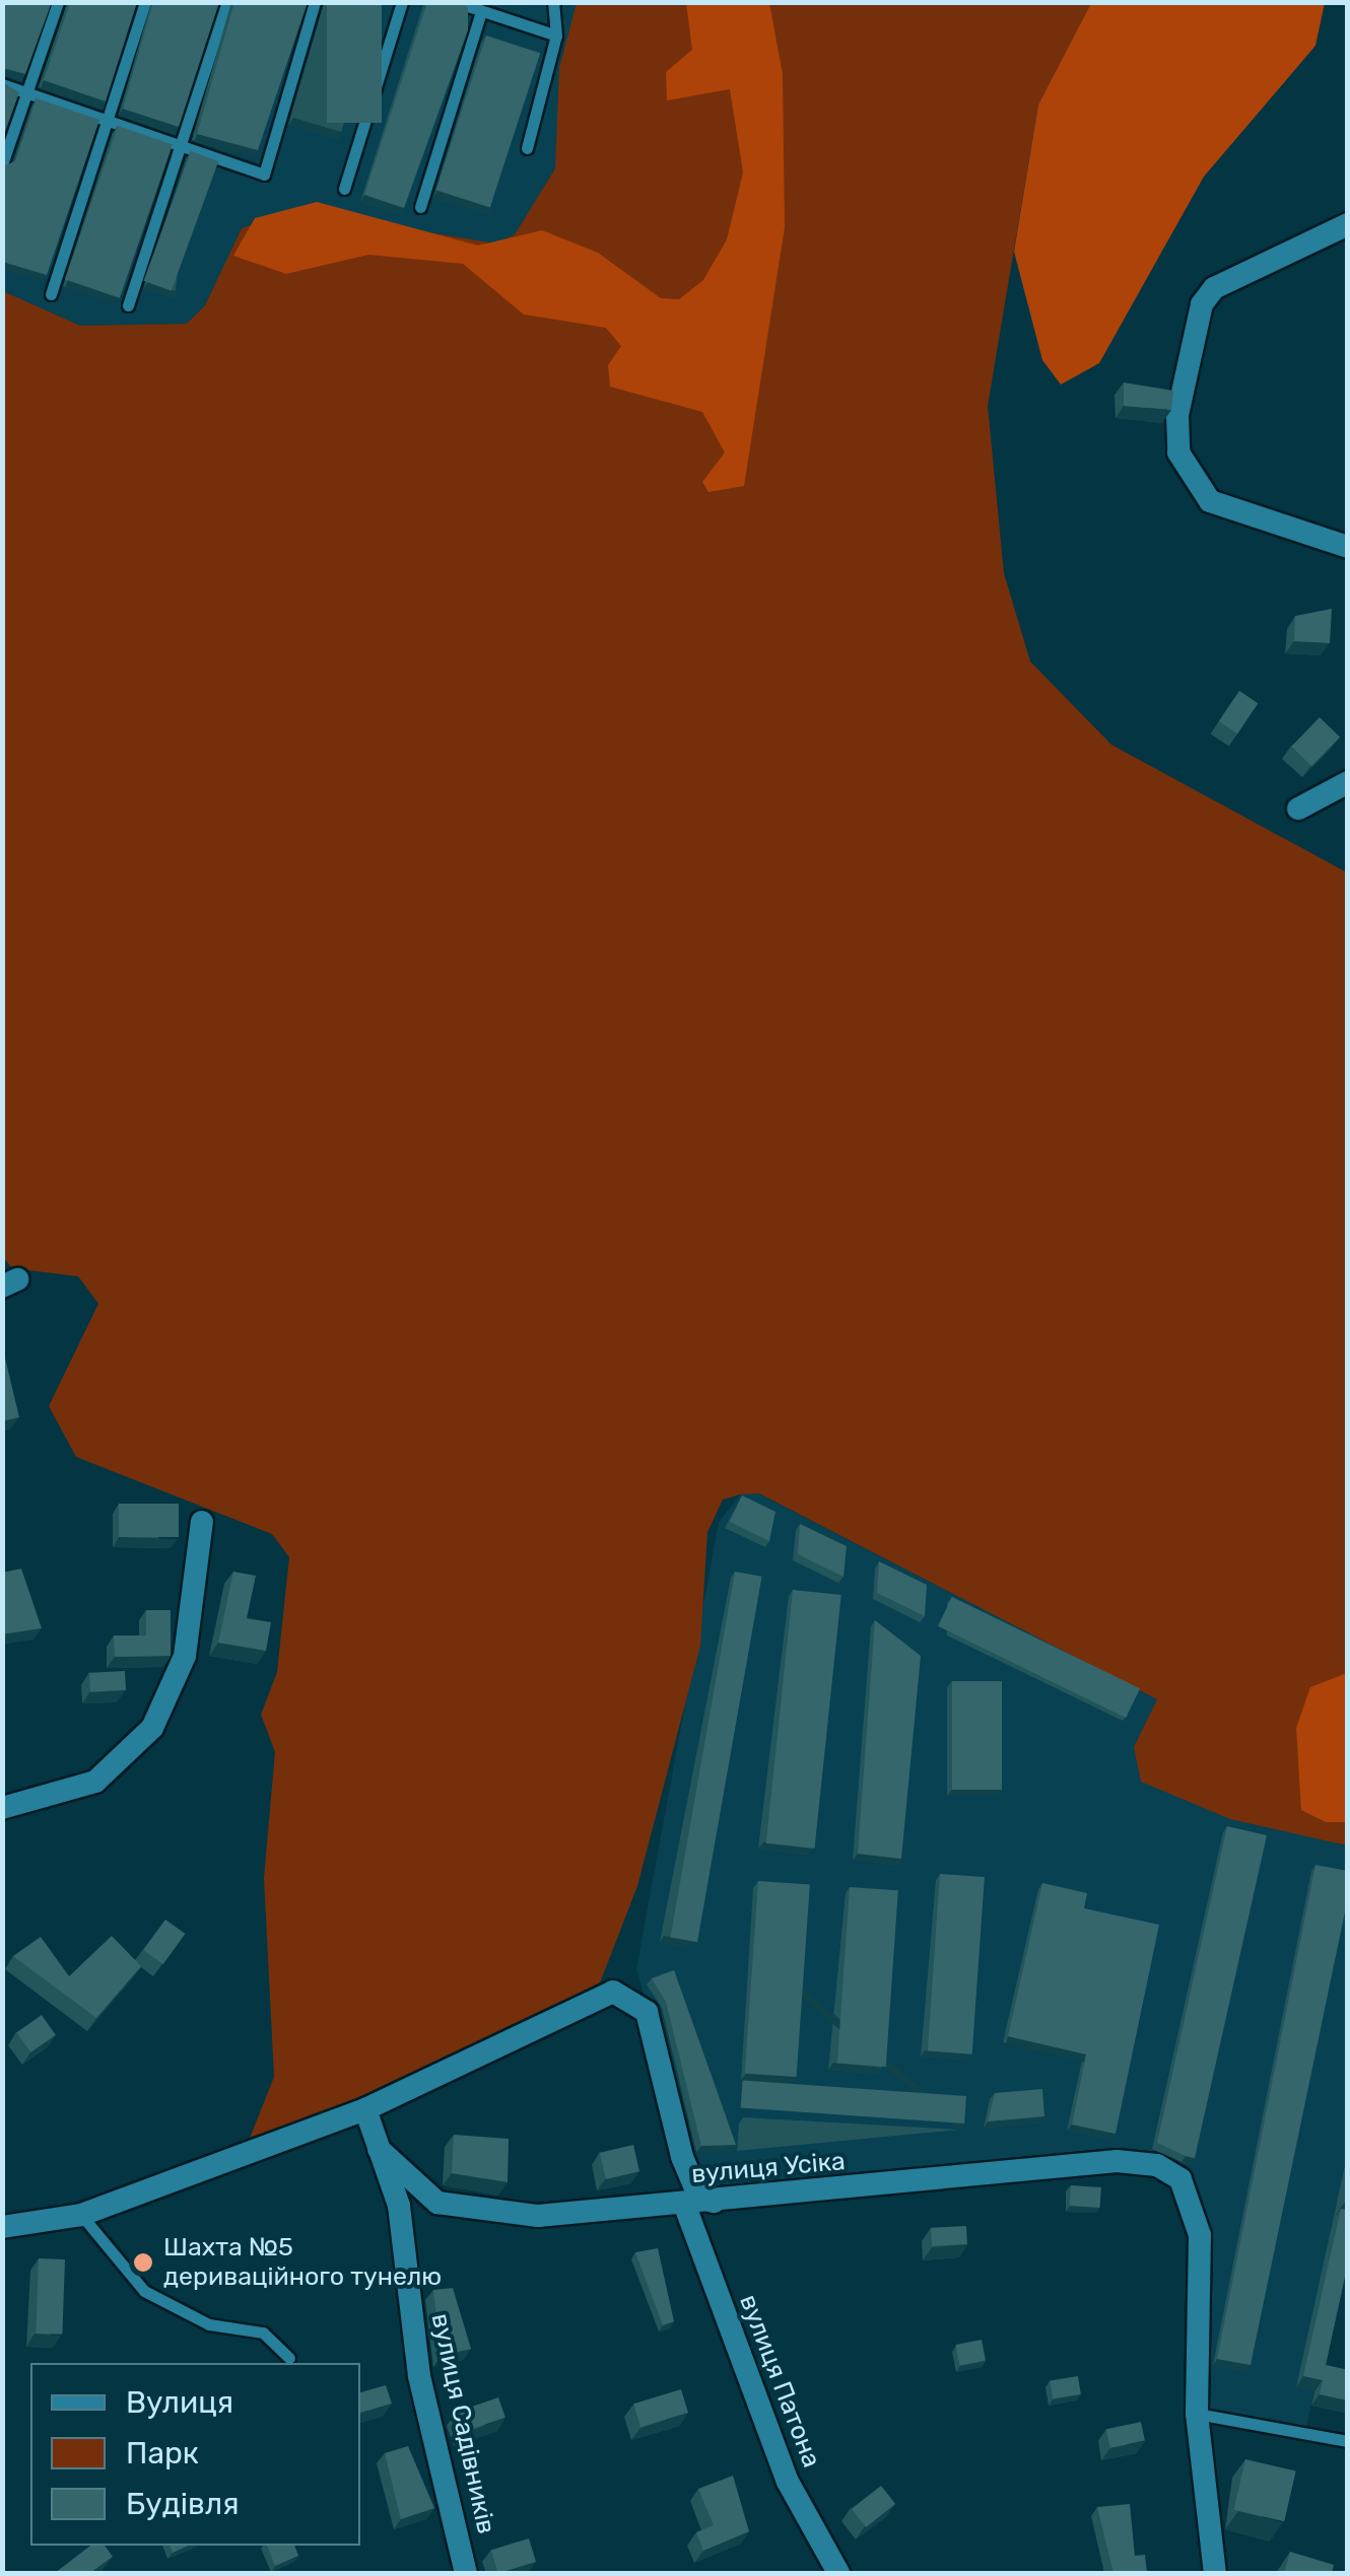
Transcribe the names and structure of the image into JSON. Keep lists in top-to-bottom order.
{
  "streets": {
    "street": ["вулиця Усіка", "вулиця Патона", "вулиця Садівників"]
  },
  "crossings": [
    ["вулиця Усіка", "вулиця Патона"],
    ["вулиця Усіка", "вулиця Садівників"]
  ],
  "places": ["Шахта №5 дериваційного тунелю"],
  "legend": ["Вулиця", "Парк", "Будівля"]
}
